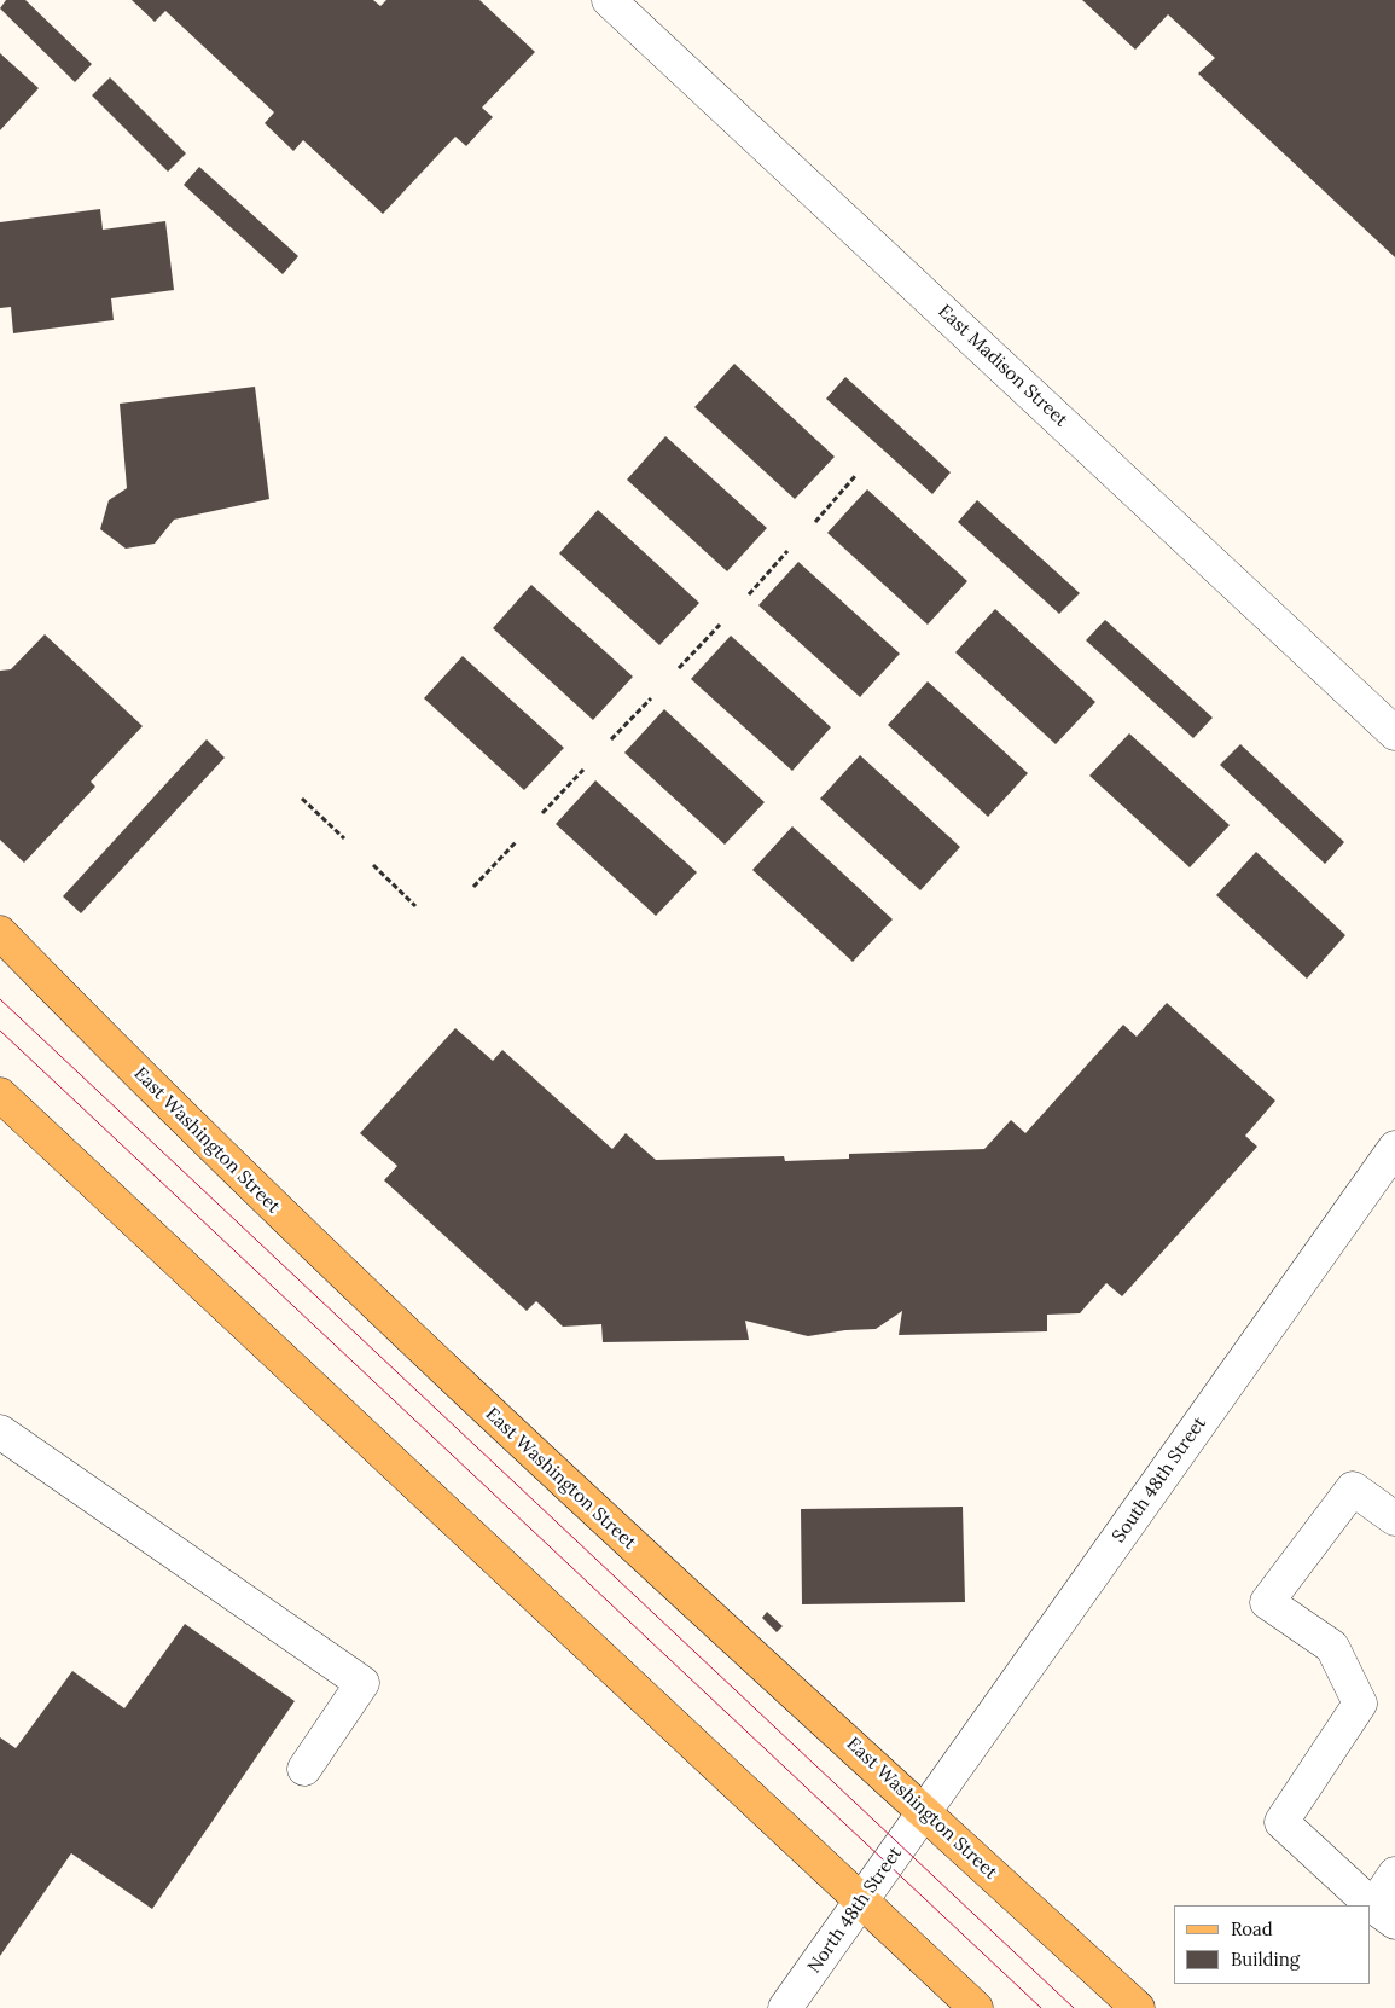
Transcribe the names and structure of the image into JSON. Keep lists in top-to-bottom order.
{
  "streets": {
    "main road": ["East Washington Street"],
    "street": ["East Madison Street", "South 48th Street", "North 48th Street"]
  },
  "crossings": [
    ["East Washington Street", "South 48th Street"],
    ["East Washington Street", "North 48th Street"],
    ["South 48th Street", "North 48th Street"]
  ],
  "legend": ["Road", "Building"]
}
